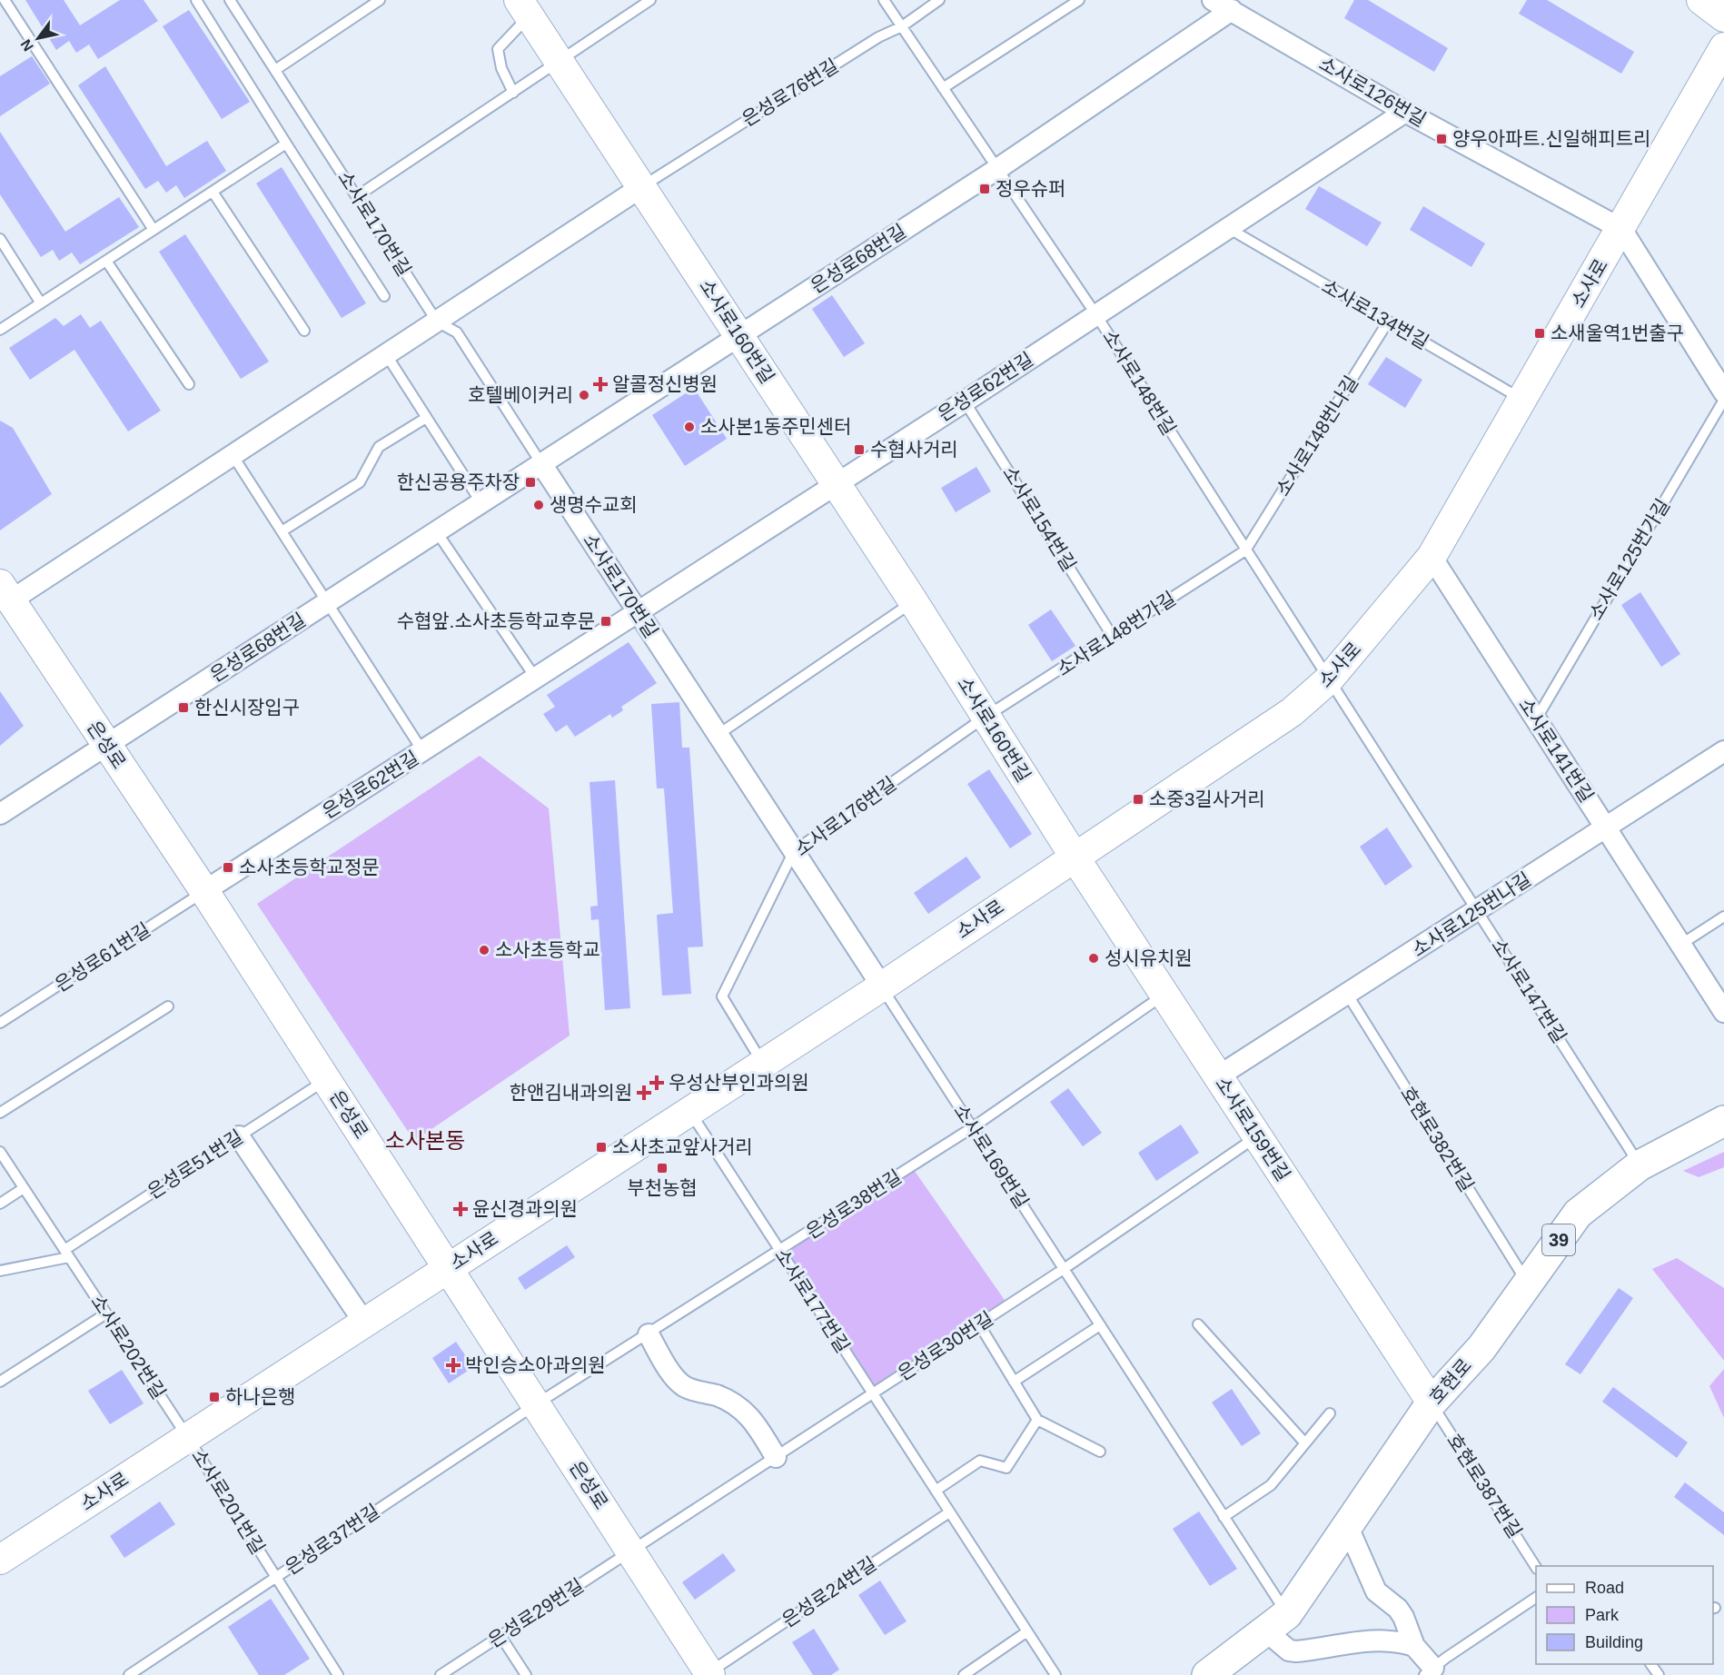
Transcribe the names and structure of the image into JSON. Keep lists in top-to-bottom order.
{
  "streets": {
    "main road": ["39", "호현로"],
    "street": [
      "소사로126번길",
      "소사로170번길",
      "은성로68번길",
      "소사로",
      "소사로160번길",
      "은성로62번길",
      "은성로",
      "소사로141번길",
      "소사로125번나길",
      "소사로159번길"
    ],
    "lane": [
      "은성로76번길",
      "소사로134번길",
      "소사로148번길",
      "소사로148번나길",
      "소사로154번길",
      "소사로125번가길",
      "소사로148번가길",
      "소사로176번길",
      "은성로61번길",
      "소사로147번길",
      "호현로382번길",
      "소사로169번길",
      "은성로51번길",
      "은성로38번길",
      "소사로177번길",
      "은성로30번길",
      "소사로202번길",
      "호현로387번길",
      "소사로201번길",
      "은성로37번길",
      "은성로24번길",
      "은성로29번길"
    ]
  },
  "crossings": [
    ["소사로126번길", "은성로68번길"],
    ["소사로126번길", "소사로"],
    ["소사로126번길", "은성로62번길"],
    ["은성로76번길", "소사로160번길"],
    ["은성로76번길", "소사로148번길"],
    ["소사로170번길", "은성로68번길"],
    ["소사로170번길", "소사로"],
    ["소사로170번길", "은성로62번길"],
    ["소사로170번길", "소사로176번길"],
    ["소사로170번길", "소사로169번길"],
    ["은성로68번길", "소사로160번길"],
    ["은성로68번길", "소사로148번길"],
    ["은성로68번길", "은성로62번길"],
    ["은성로68번길", "은성로"],
    ["소사로", "소사로134번길"],
    ["소사로", "소사로160번길"],
    ["소사로", "소사로148번길"],
    ["소사로", "은성로"],
    ["소사로", "소사로141번길"],
    ["소사로", "소사로176번길"],
    ["소사로", "소사로147번길"],
    ["소사로", "소사로159번길"],
    ["소사로", "소사로169번길"],
    ["소사로", "소사로177번길"],
    ["소사로", "소사로202번길"],
    ["소사로", "소사로201번길"],
    ["소사로134번길", "은성로62번길"],
    ["소사로134번길", "소사로148번나길"],
    ["소사로160번길", "은성로62번길"],
    ["소사로160번길", "소사로148번가길"],
    ["소사로160번길", "소사로176번길"],
    ["소사로160번길", "소사로159번길"],
    ["소사로148번길", "은성로62번길"],
    ["소사로148번길", "소사로148번나길"],
    ["소사로148번길", "소사로148번가길"],
    ["소사로148번길", "소사로147번길"],
    ["은성로62번길", "소사로154번길"],
    ["은성로62번길", "은성로"],
    ["은성로62번길", "은성로61번길"],
    ["소사로148번나길", "소사로148번가길"],
    ["소사로154번길", "소사로148번가길"],
    ["소사로125번가길", "소사로141번길"],
    ["소사로148번가길", "소사로176번길"],
    ["은성로", "은성로61번길"],
    ["은성로", "은성로51번길"],
    ["은성로", "은성로38번길"],
    ["은성로", "은성로30번길"],
    ["은성로", "은성로37번길"],
    ["은성로", "은성로24번길"],
    ["은성로", "은성로29번길"],
    ["소사로141번길", "소사로125번나길"],
    ["소사로125번나길", "소사로147번길"],
    ["소사로125번나길", "소사로159번길"],
    ["소사로125번나길", "호현로382번길"],
    ["소사로147번길", "호현로"],
    ["소사로159번길", "은성로38번길"],
    ["소사로159번길", "은성로30번길"],
    ["소사로159번길", "호현로"],
    ["소사로159번길", "호현로387번길"],
    ["호현로382번길", "호현로"],
    ["소사로169번길", "은성로38번길"],
    ["소사로169번길", "은성로30번길"],
    ["소사로169번길", "호현로"],
    ["은성로51번길", "소사로202번길"],
    ["은성로38번길", "소사로177번길"],
    ["은성로38번길", "은성로37번길"],
    ["소사로177번길", "은성로30번길"],
    ["소사로177번길", "은성로24번길"],
    ["은성로30번길", "은성로29번길"],
    ["소사로202번길", "소사로201번길"],
    ["호현로", "호현로387번길"],
    ["소사로201번길", "은성로37번길"]
  ],
  "districts": ["소사본동"],
  "places": {
    "transit": [
      "양우아파트.신일해피트리",
      "정우슈퍼",
      "소새울역1번출구",
      "수협사거리",
      "한신공용주차장",
      "수협앞.소사초등학교후문",
      "한신시장입구",
      "소중3길사거리",
      "소사초등학교정문",
      "소사초교앞사거리",
      "부천농협",
      "하나은행"
    ],
    "health": [
      "알콜정신병원",
      "우성산부인과의원",
      "한앤김내과의원",
      "윤신경과의원",
      "박인승소아과의원"
    ],
    "other": [
      "호텔베이커리",
      "소사본1동주민센터",
      "생명수교회",
      "소사초등학교",
      "성시유치원"
    ]
  },
  "legend": ["Road", "Park", "Building"],
  "north": "bottom left"
}
